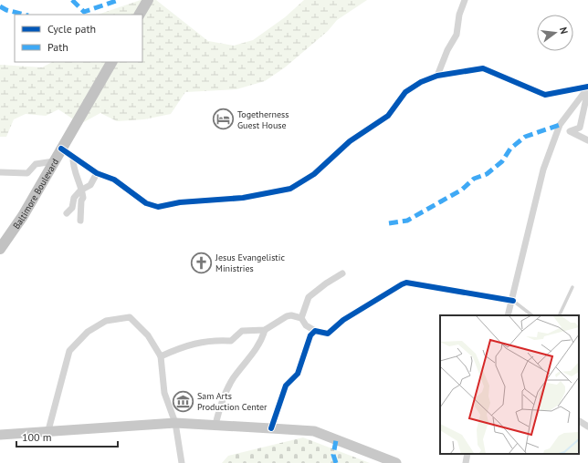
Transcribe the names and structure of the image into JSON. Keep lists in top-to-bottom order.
{
  "streets": {
    "highway": ["Baltimore Boulevard"]
  },
  "places": {
    "hotel": ["Togetherness Guest House"],
    "church": ["Jesus Evangelistic Ministries"],
    "museum": ["Sam Arts Production Center"]
  },
  "legend": ["Cycle path", "Path"],
  "scale_bar": "100 m",
  "north": "right"
}
